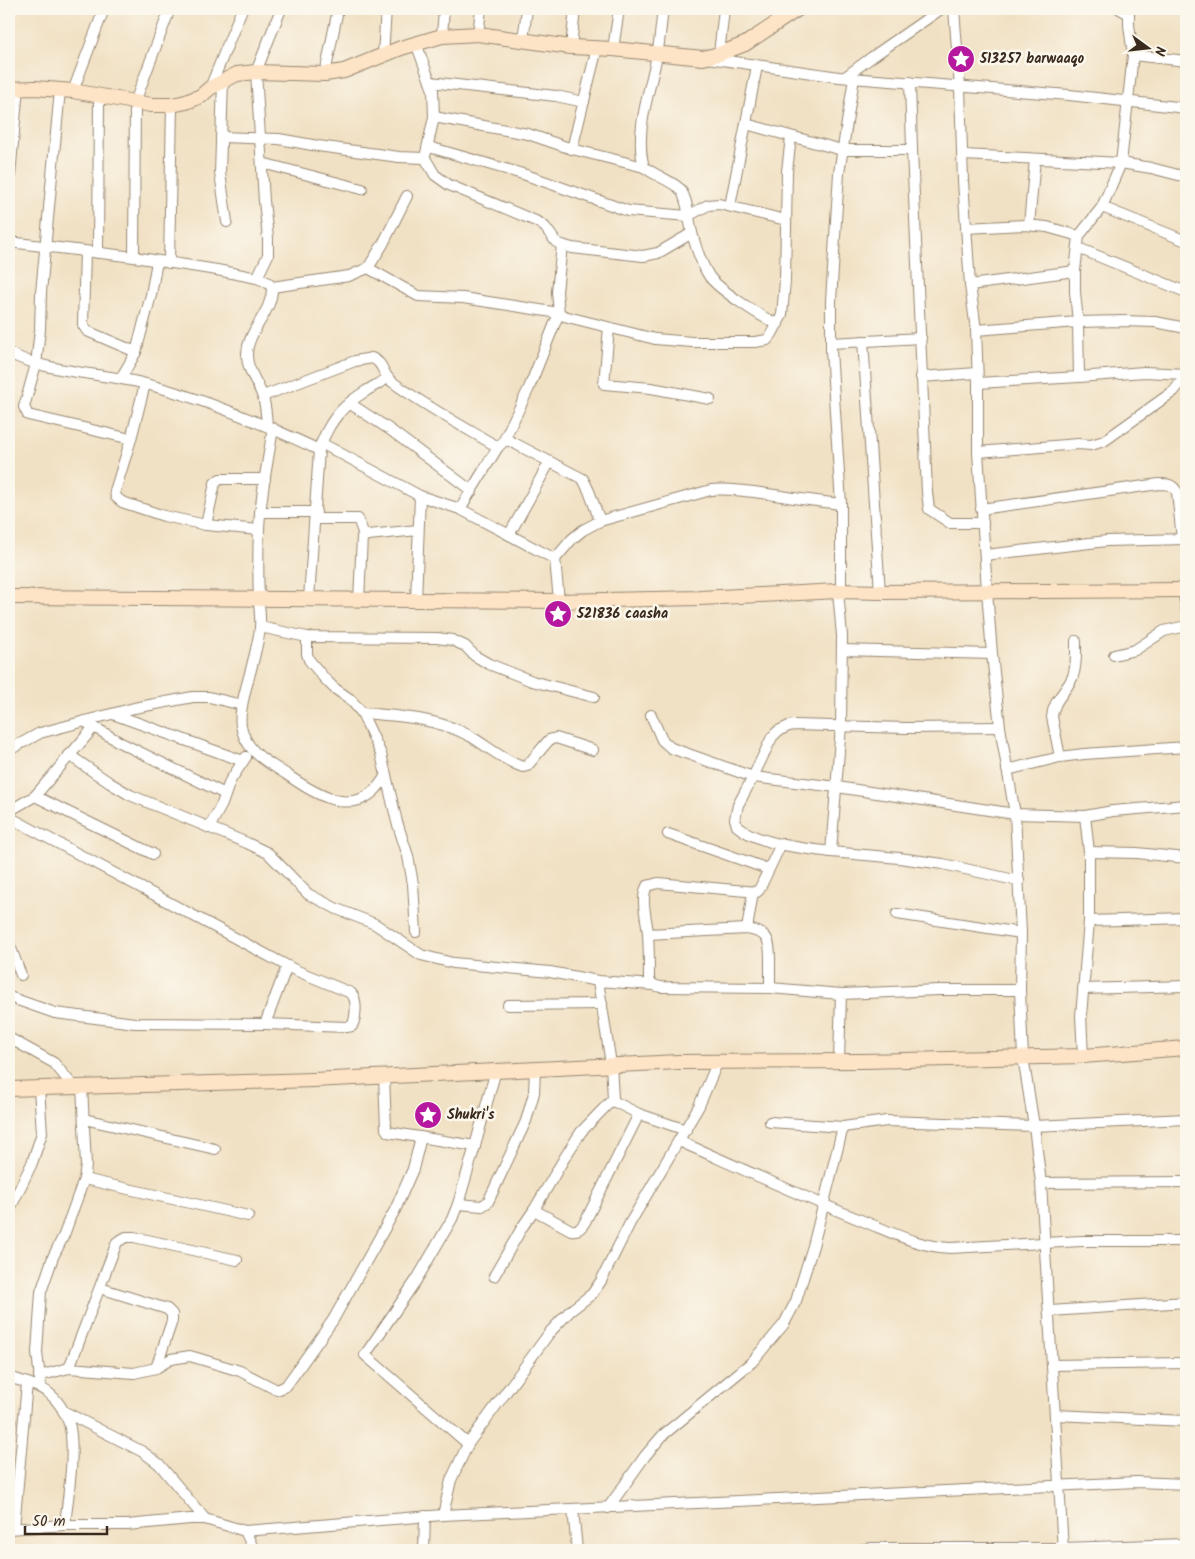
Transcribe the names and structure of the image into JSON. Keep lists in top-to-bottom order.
{
  "places": {
    "place": ["513257 barwaaqo", "521836 caasha", "Shukri's"]
  },
  "scale_bar": "50 m",
  "north": "right"
}
